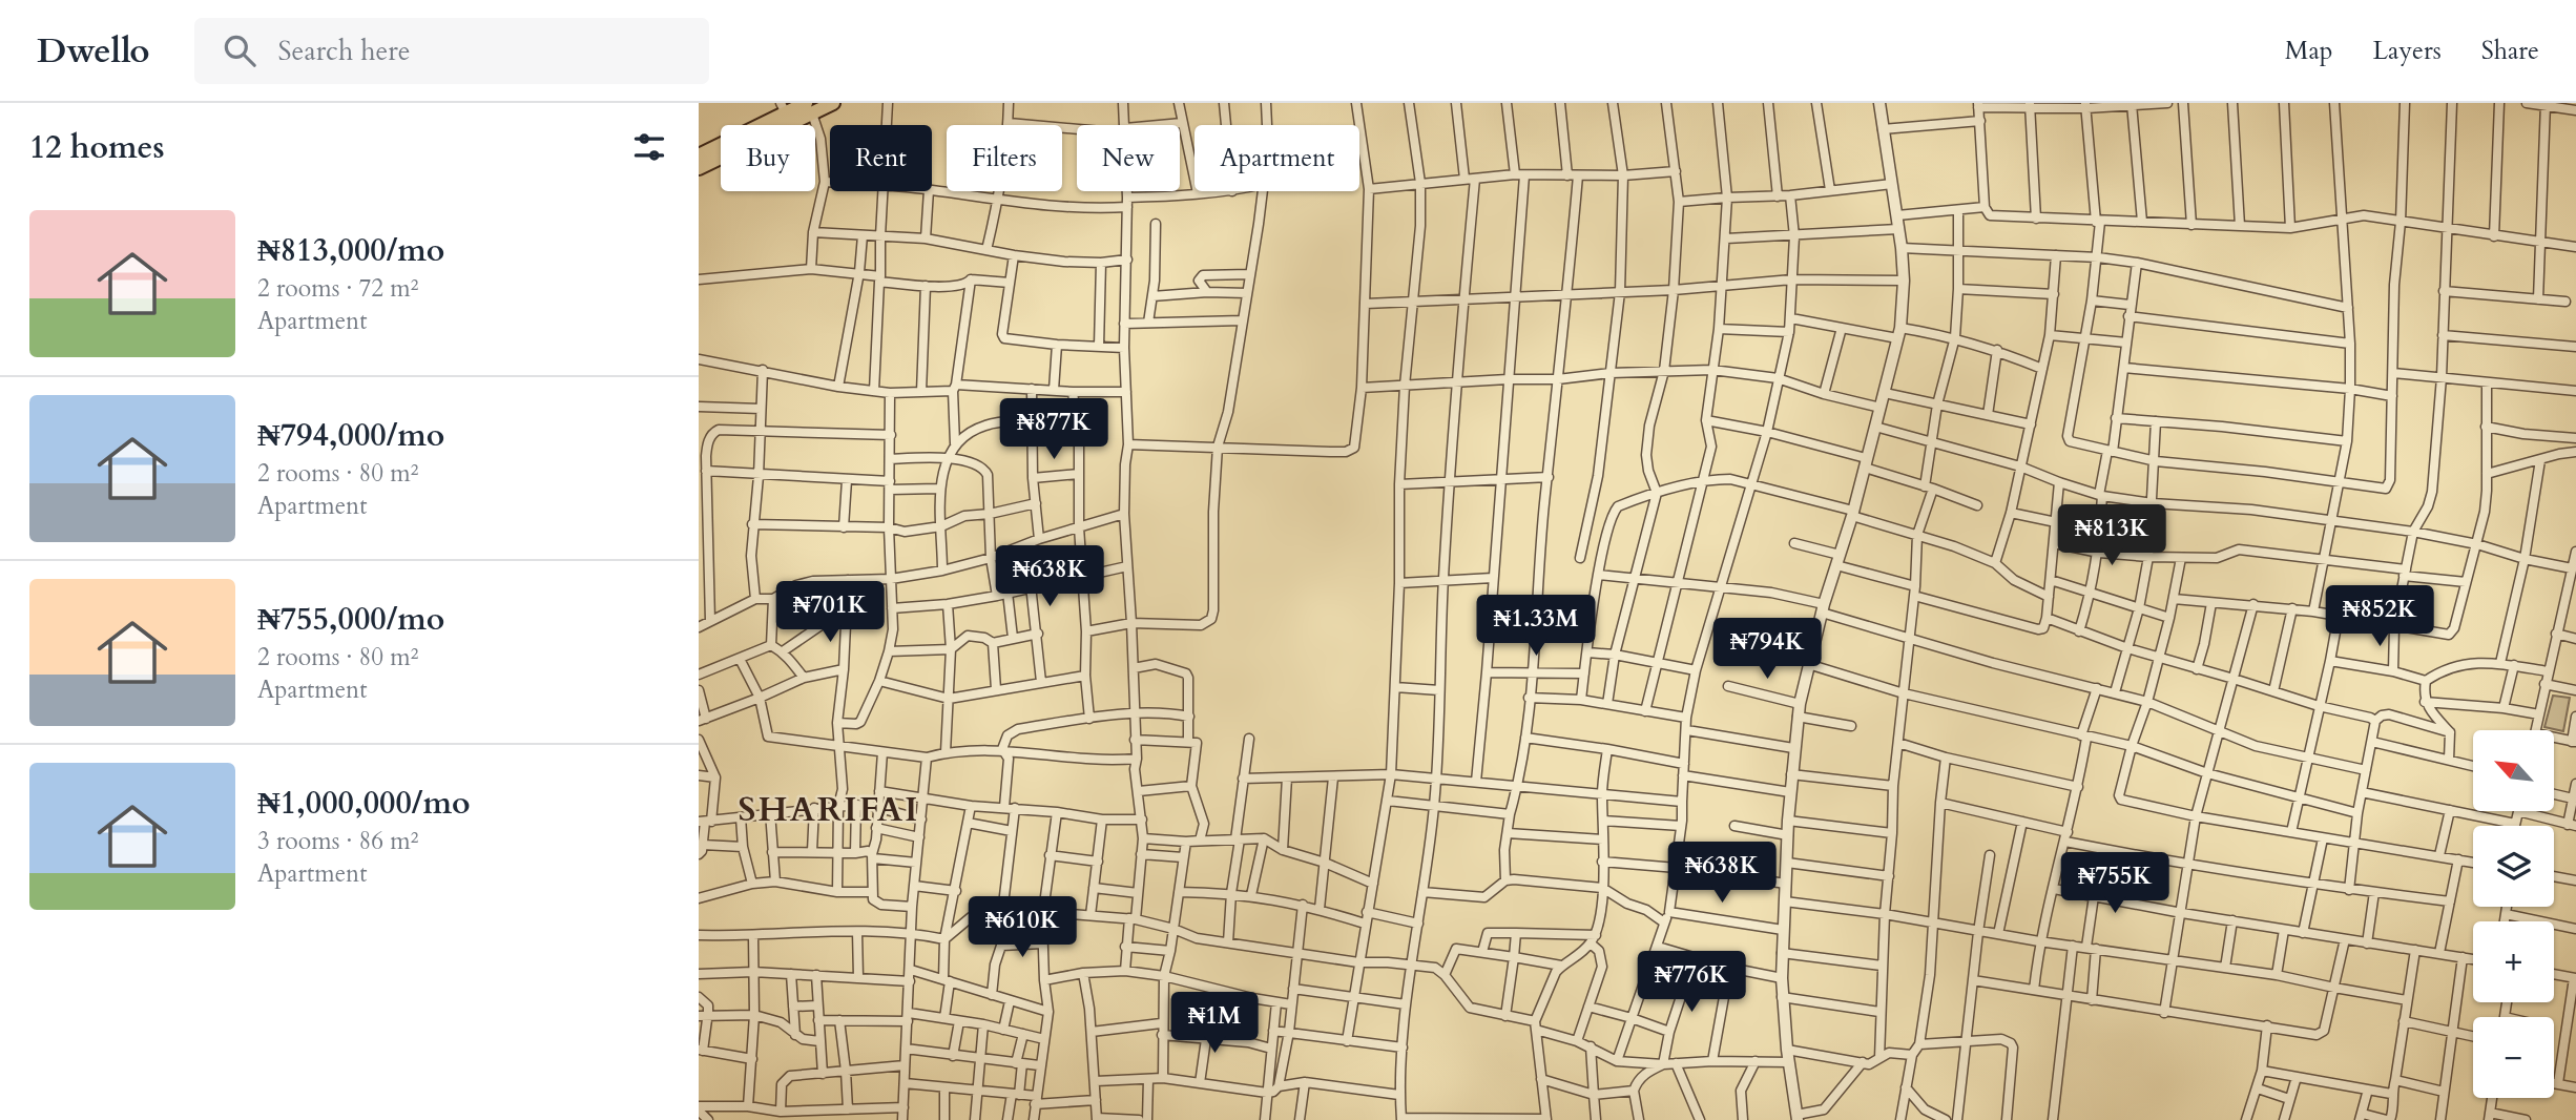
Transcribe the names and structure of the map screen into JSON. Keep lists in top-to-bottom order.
{
  "districts": ["SHARIFAI"],
  "north": "top left",
  "page": {
    "header": "Dwello",
    "search": "Search here",
    "nav": ["Map", "Layers", "Share"],
    "heading": "12 homes",
    "chip": [
      "Buy",
      "Rent",
      "Filters",
      "New",
      "Apartment"
    ],
    "list": [
      {
        "name": "₦813,000/mo",
        "note": "2 rooms · 72 m² · Apartment"
      },
      {
        "name": "₦794,000/mo",
        "note": "2 rooms · 80 m² · Apartment"
      },
      {
        "name": "₦755,000/mo",
        "note": "2 rooms · 80 m² · Apartment"
      },
      {
        "name": "₦1,000,000/mo",
        "note": "3 rooms · 86 m² · Apartment"
      }
    ],
    "price": [
      "₦877K",
      "₦813K",
      "₦638K",
      "₦701K",
      "₦852K",
      "₦1.33M",
      "₦794K",
      "₦638K",
      "₦755K",
      "₦610K",
      "₦776K",
      "₦1M"
    ],
    "map_buttons": ["+", "−"]
  }
}
